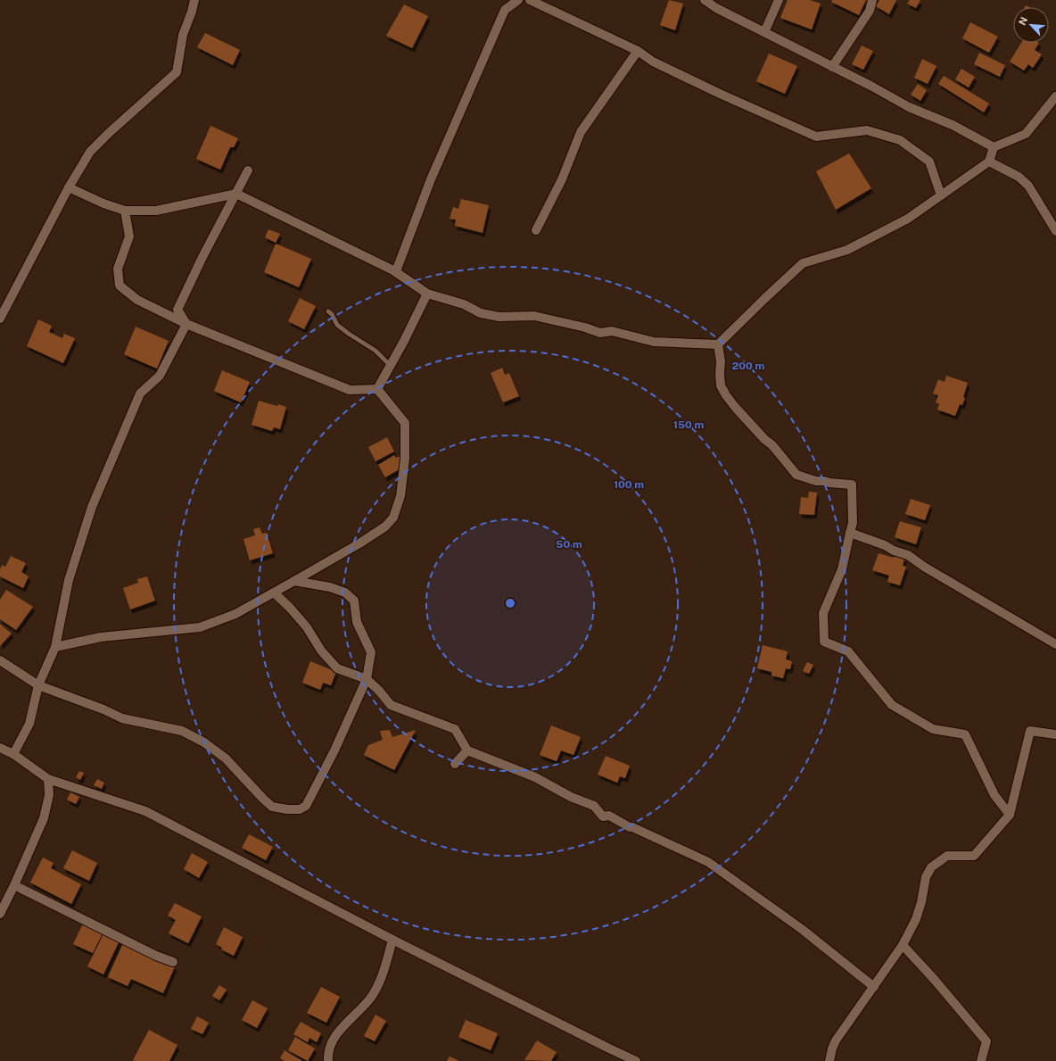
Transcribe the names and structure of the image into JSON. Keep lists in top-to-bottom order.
{
  "north": "top left",
  "rings": [
    "200 m",
    "150 m",
    "100 m",
    "50 m"
  ]
}
